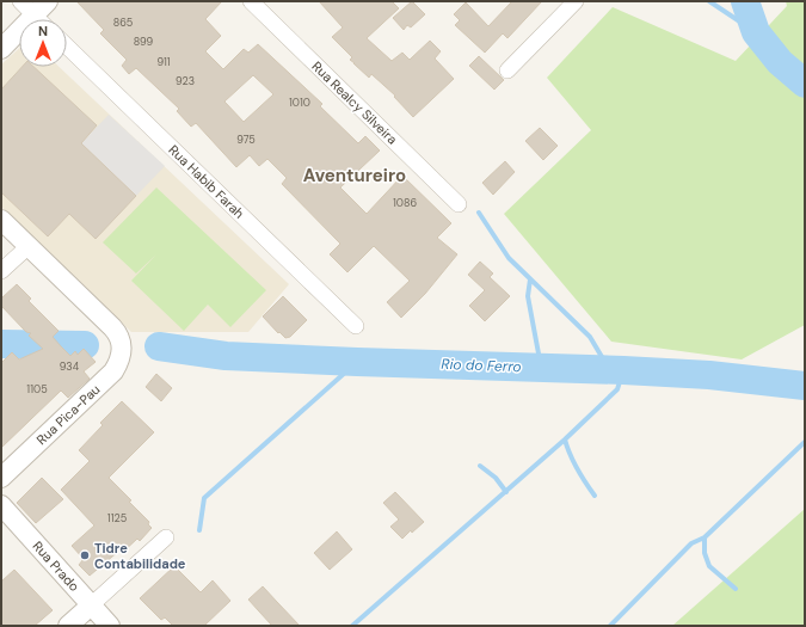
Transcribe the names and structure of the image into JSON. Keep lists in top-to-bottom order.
{
  "streets": {
    "street": [
      "Rua Realcy Silveira",
      "Rua Habib Farah",
      "Rua Pica-Pau",
      "Rua Prado"
    ]
  },
  "districts": ["Aventureiro"],
  "water": ["Rio do Ferro"],
  "places": ["Tidre Contabilidade"],
  "house_numbers": [
    "865",
    "899",
    "911",
    "923",
    "1010",
    "975",
    "1086",
    "934",
    "1105",
    "1125"
  ],
  "north": "top"
}
